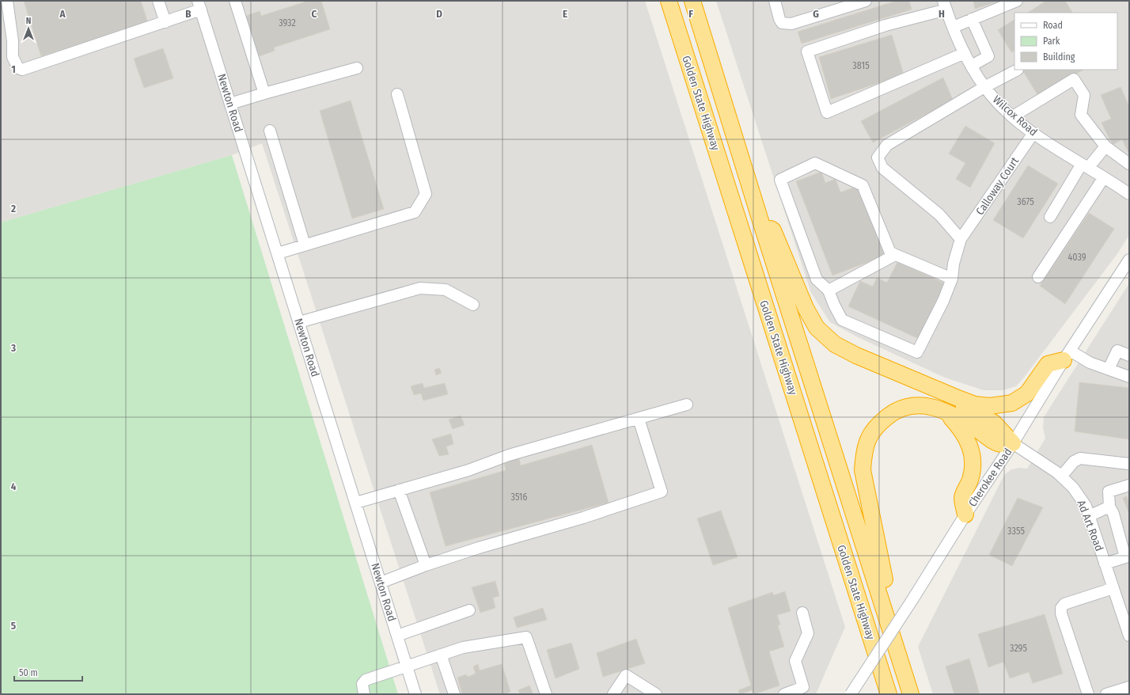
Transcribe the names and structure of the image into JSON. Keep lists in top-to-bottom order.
{
  "streets": {
    "highway": ["Golden State Highway"],
    "street": [
      "Newton Road",
      "Wilcox Road",
      "Calloway Court",
      "Cherokee Road",
      "Ad Art Road"
    ]
  },
  "crossings": [
    ["Wilcox Road", "Calloway Court"],
    ["Cherokee Road", "Ad Art Road"]
  ],
  "house_numbers": [
    "3932",
    "3815",
    "3675",
    "4039",
    "3516",
    "3355",
    "3295"
  ],
  "legend": ["Road", "Park", "Building"],
  "scale_bar": "50 m",
  "north": "top",
  "grid": {
    "columns": [
      "A",
      "B",
      "C",
      "D",
      "E",
      "F",
      "G",
      "H"
    ],
    "rows": [
      "1",
      "2",
      "3",
      "4",
      "5"
    ]
  }
}
